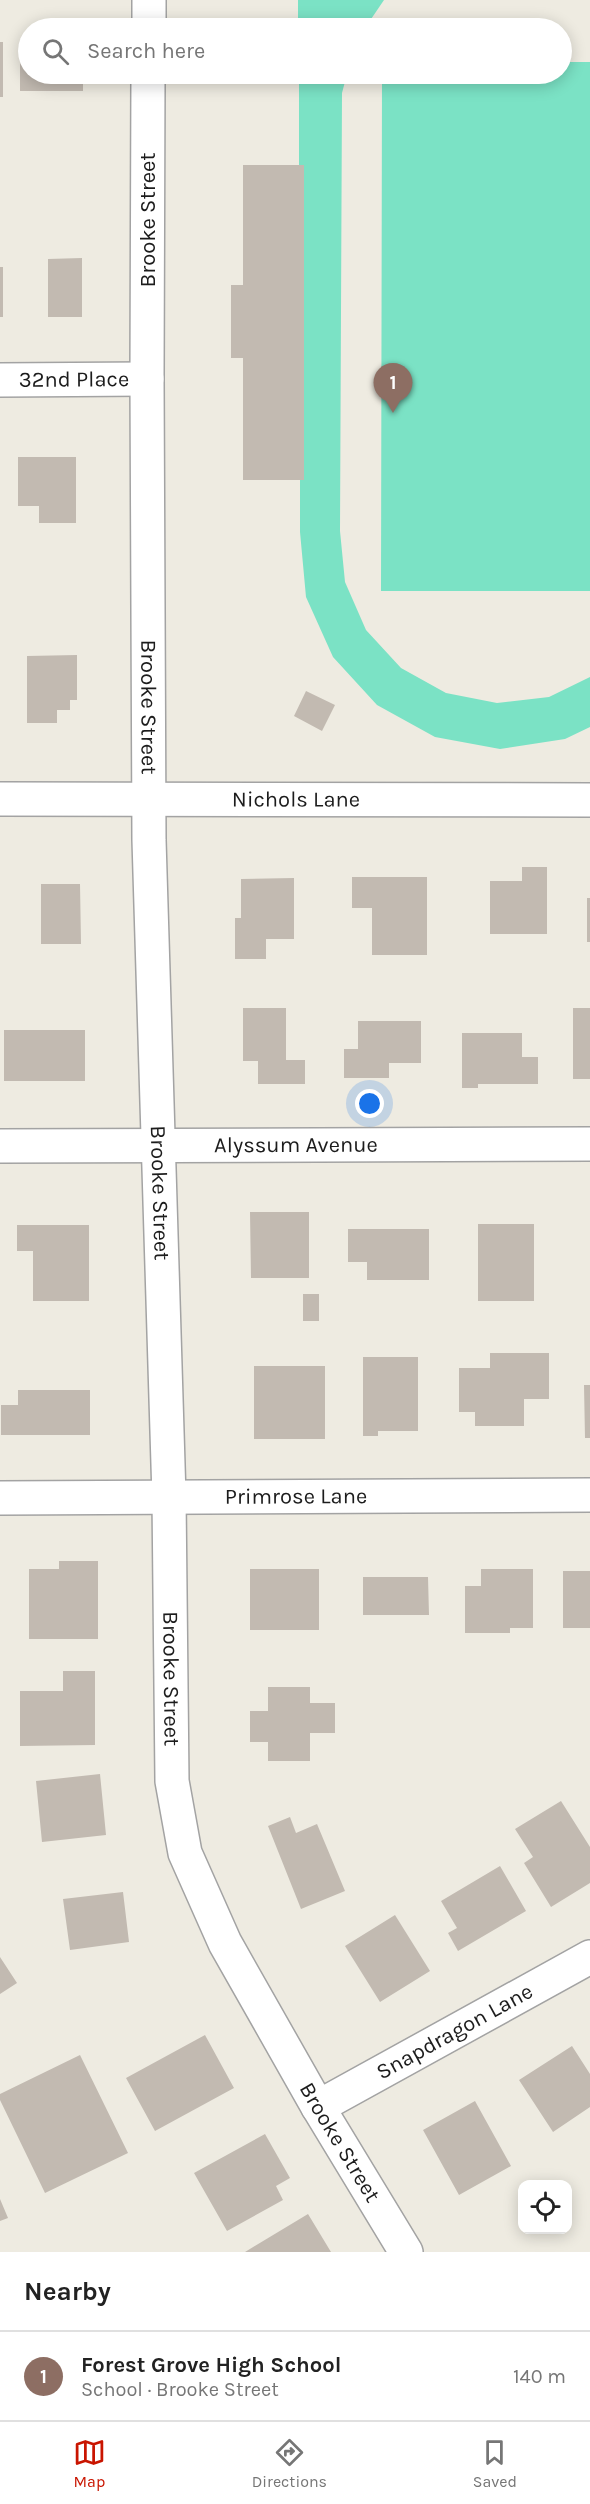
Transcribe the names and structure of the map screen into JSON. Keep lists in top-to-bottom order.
{
  "streets": {
    "street": [
      "Brooke Street",
      "32nd Place",
      "Nichols Lane",
      "Alyssum Avenue",
      "Primrose Lane",
      "Snapdragon Lane"
    ]
  },
  "crossings": [
    ["Brooke Street", "32nd Place"],
    ["Brooke Street", "Nichols Lane"],
    ["Brooke Street", "Alyssum Avenue"],
    ["Brooke Street", "Primrose Lane"],
    ["Brooke Street", "Snapdragon Lane"]
  ],
  "page": {
    "search": "Search here",
    "pins": "1",
    "heading": "Nearby",
    "list": [
      {
        "mark": "1",
        "name": "Forest Grove High School",
        "note": "School · Brooke Street",
        "value": "140 m"
      }
    ],
    "nav": ["Map", "Directions", "Saved"]
  }
}
